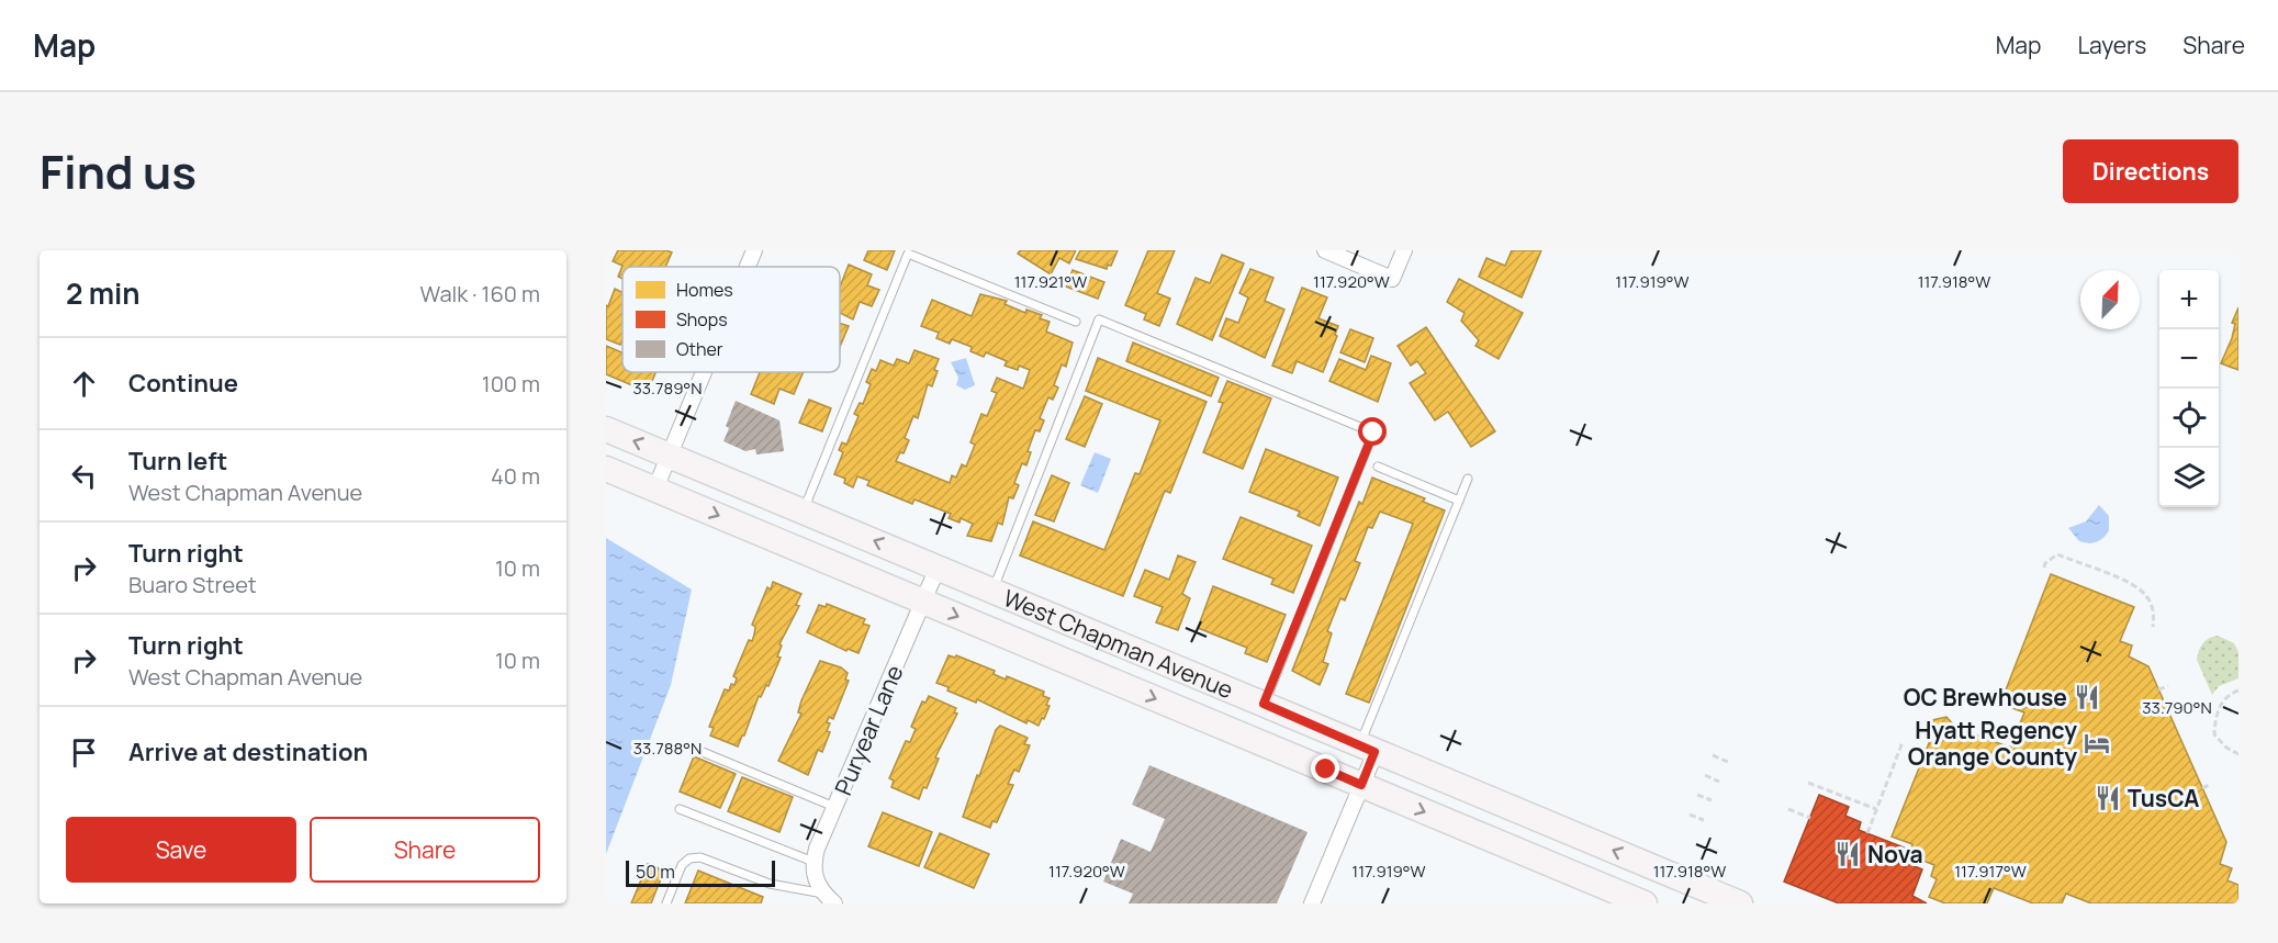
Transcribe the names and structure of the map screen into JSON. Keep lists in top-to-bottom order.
{
  "streets": {
    "main road": ["West Chapman Avenue"],
    "street": ["Puryear Lane"]
  },
  "crossings": [
    ["West Chapman Avenue", "Puryear Lane"]
  ],
  "places": {
    "restaurant": ["OC Brewhouse", "TusCA", "Nova"],
    "hotel": ["Hyatt Regency Orange County"]
  },
  "legend": ["Homes", "Shops", "Other"],
  "scale_bar": "50 m",
  "north": "top right",
  "page": {
    "header": "Map",
    "nav": ["Map", "Layers", "Share"],
    "title": "Find us",
    "buttons": [
      "Directions",
      ["Save", "Share"]
    ],
    "heading": ["2 min", "Walk · 160 m"],
    "map_buttons": ["+", "−"],
    "list": [
      ["Continue", "100 m"],
      ["Turn left", "West Chapman Avenue", "40 m"],
      ["Turn right", "Buaro Street", "10 m"],
      ["Turn right", "West Chapman Avenue", "10 m"],
      "Arrive at destination"
    ],
    "scale": "50 m"
  },
  "coordinates": [
    "117.921°W",
    "117.920°W",
    "117.919°W",
    "117.918°W",
    "33.789°N",
    "33.790°N",
    "33.788°N",
    "117.917°W"
  ]
}
